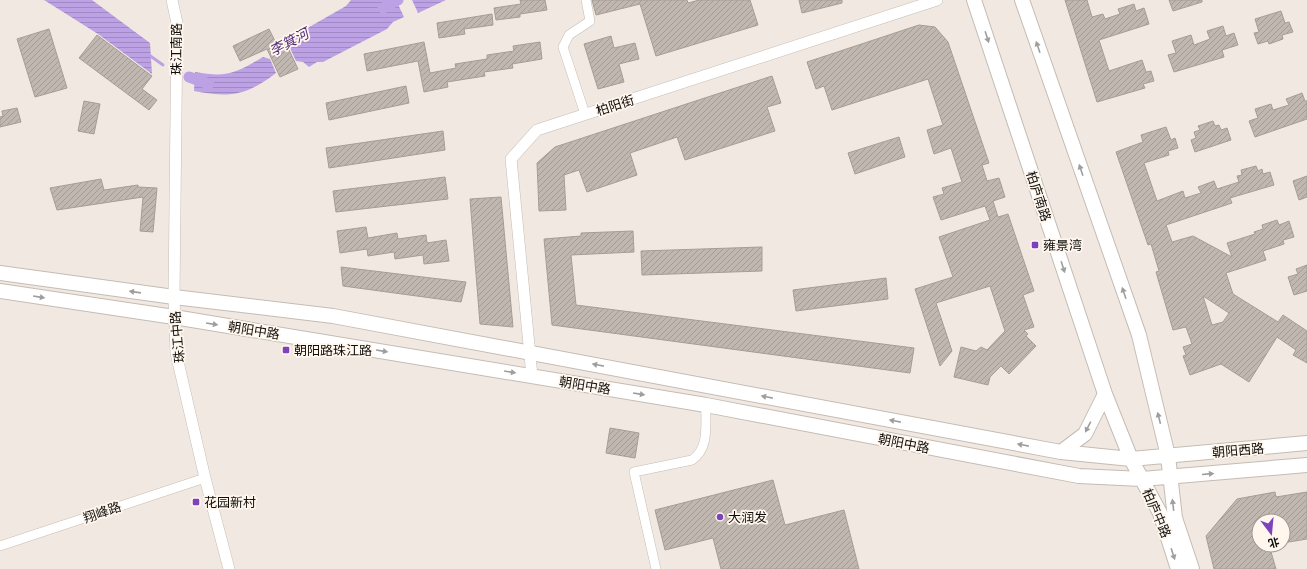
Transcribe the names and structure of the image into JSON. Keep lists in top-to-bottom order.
{
  "streets": {
    "main road": [
      "柏庐南路",
      "朝阳中路",
      "朝阳西路",
      "柏庐中路"
    ],
    "street": [
      "珠江南路",
      "柏阳街",
      "珠江中路",
      "翔峰路"
    ]
  },
  "crossings": [
    ["珠江南路", "珠江中路"],
    ["柏阳街", "朝阳中路"],
    ["柏庐南路", "朝阳中路"],
    ["柏庐南路", "柏庐中路"],
    ["朝阳中路", "珠江中路"],
    ["朝阳中路", "朝阳西路"],
    ["朝阳中路", "柏庐中路"],
    ["珠江中路", "翔峰路"],
    ["朝阳西路", "柏庐中路"]
  ],
  "water": ["李箕河"],
  "places": {
    "transit": ["雍景湾", "朝阳路珠江路", "花园新村"],
    "other": ["大润发"]
  },
  "north": "bottom"
}
